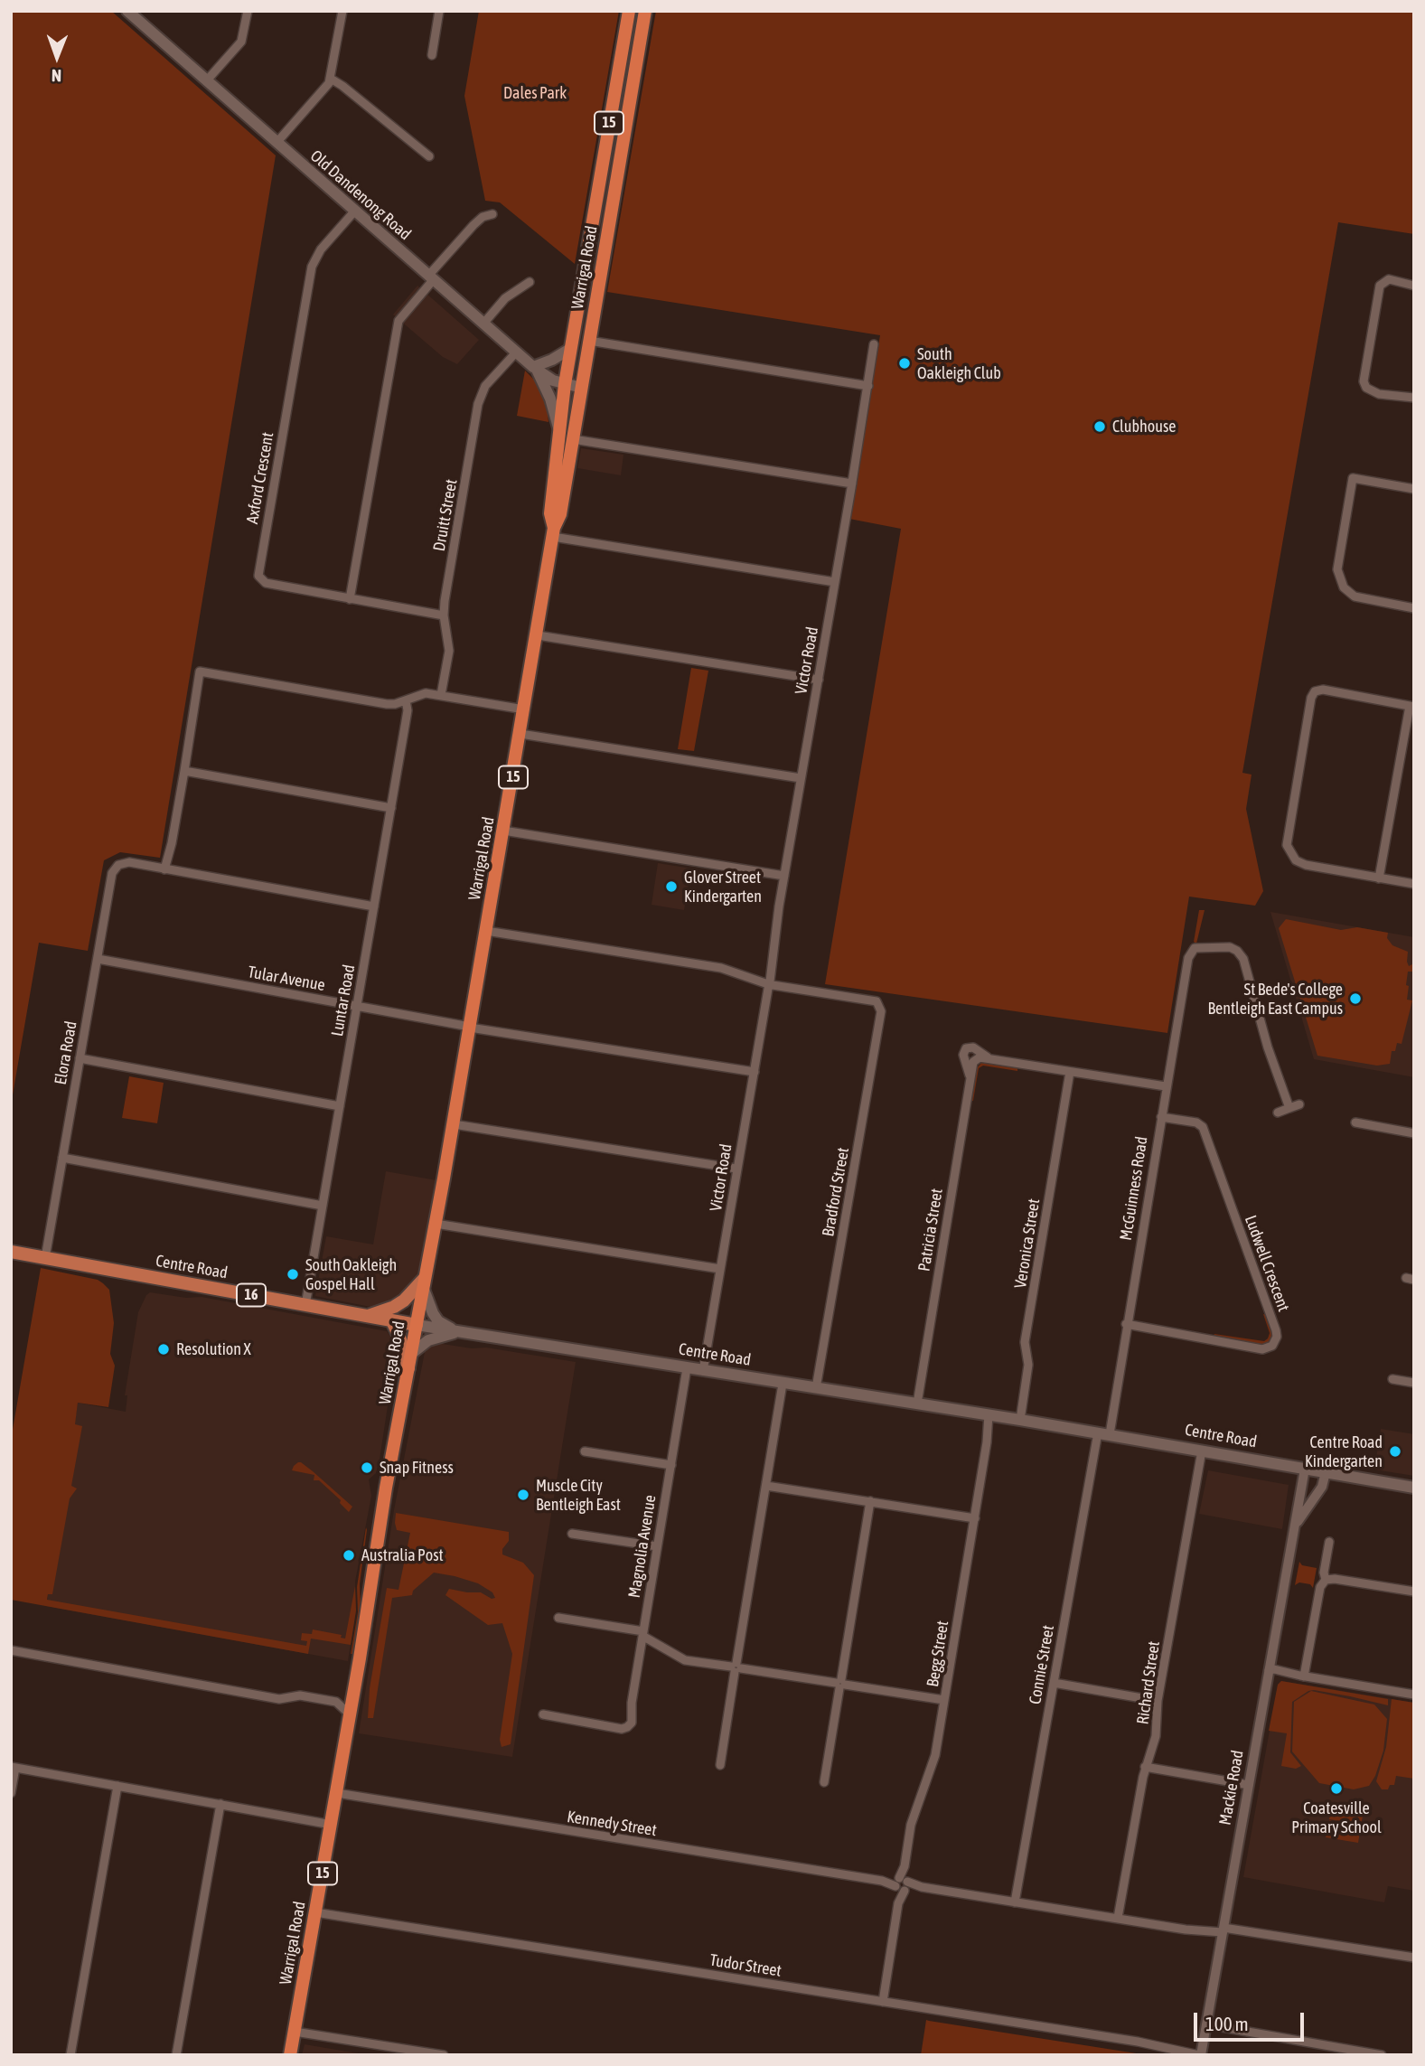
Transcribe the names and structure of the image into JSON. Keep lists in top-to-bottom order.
{
  "streets": {
    "highway": ["15", "Warrigal Road"],
    "main road": ["Old Dandenong Road", "Centre Road", "16"],
    "street": [
      "Axford Crescent",
      "Druitt Street",
      "Victor Road",
      "Tular Avenue",
      "Luntar Road",
      "Elora Road",
      "McGuinness Road",
      "Bradford Street",
      "Patricia Street",
      "Veronica Street",
      "Ludwell Crescent",
      "Magnolia Avenue",
      "Begg Street",
      "Connie Street",
      "Richard Street",
      "Mackie Road",
      "Kennedy Street",
      "Tudor Street"
    ]
  },
  "crossings": [
    ["Old Dandenong Road", "Warrigal Road"],
    ["Old Dandenong Road", "Axford Crescent"],
    ["Old Dandenong Road", "Druitt Street"],
    ["Warrigal Road", "Tular Avenue"],
    ["Warrigal Road", "Centre Road"],
    ["Warrigal Road", "Kennedy Street"],
    ["Warrigal Road", "Tudor Street"],
    ["Axford Crescent", "Druitt Street"],
    ["Victor Road", "Tular Avenue"],
    ["Victor Road", "Bradford Street"],
    ["Victor Road", "Centre Road"],
    ["Tular Avenue", "Luntar Road"],
    ["Tular Avenue", "Elora Road"],
    ["Luntar Road", "Centre Road"],
    ["Elora Road", "Centre Road"],
    ["McGuinness Road", "Ludwell Crescent"],
    ["McGuinness Road", "Centre Road"],
    ["McGuinness Road", "Connie Street"],
    ["Bradford Street", "Centre Road"],
    ["Patricia Street", "Centre Road"],
    ["Veronica Street", "Centre Road"],
    ["Centre Road", "Magnolia Avenue"],
    ["Centre Road", "Begg Street"],
    ["Centre Road", "Connie Street"],
    ["Centre Road", "Richard Street"],
    ["Centre Road", "Mackie Road"],
    ["Begg Street", "Kennedy Street"],
    ["Begg Street", "Tudor Street"],
    ["Connie Street", "Kennedy Street"],
    ["Richard Street", "Kennedy Street"],
    ["Mackie Road", "Kennedy Street"],
    ["Mackie Road", "Tudor Street"]
  ],
  "parks": ["Dales Park"],
  "places": [
    "South Oakleigh Club",
    "Clubhouse",
    "Glover Street Kindergarten",
    "St Bede's College Bentleigh East Campus",
    "South Oakleigh Gospel Hall",
    "Resolution X",
    "Centre Road Kindergarten",
    "Snap Fitness",
    "Muscle City Bentleigh East",
    "Australia Post",
    "Coatesville Primary School"
  ],
  "scale_bar": "100 m",
  "north": "bottom"
}
